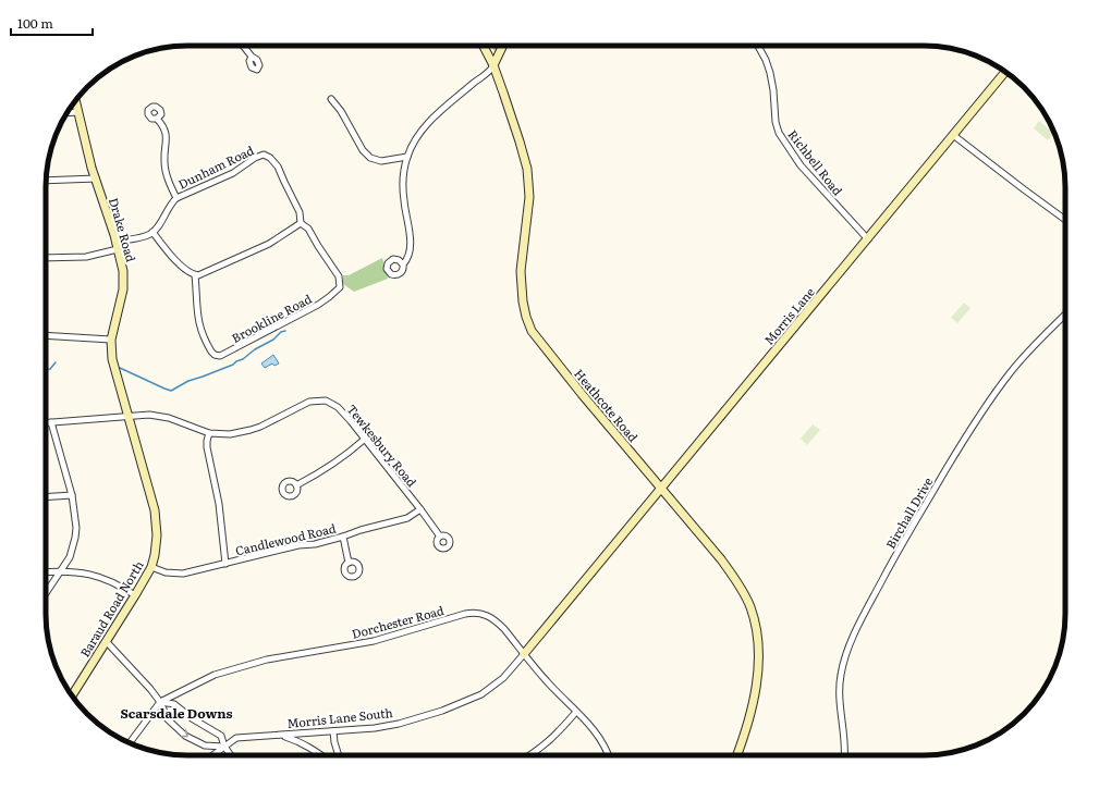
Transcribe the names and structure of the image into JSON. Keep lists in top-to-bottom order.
{
  "streets": {
    "street": [
      "Richbell Road",
      "Dunham Road",
      "Drake Road",
      "Morris Lane",
      "Brookline Road",
      "Heathcote Road",
      "Tewkesbury Road",
      "Birchall Drive",
      "Candlewood Road",
      "Baraud Road North",
      "Dorchester Road",
      "Morris Lane South"
    ]
  },
  "crossings": [
    ["Richbell Road", "Morris Lane"],
    ["Dunham Road", "Brookline Road"],
    ["Drake Road", "Baraud Road North"],
    ["Morris Lane", "Heathcote Road"],
    ["Morris Lane", "Morris Lane South"],
    ["Tewkesbury Road", "Candlewood Road"],
    ["Tewkesbury Road", "Baraud Road North"],
    ["Candlewood Road", "Baraud Road North"],
    ["Dorchester Road", "Morris Lane South"]
  ],
  "districts": ["Scarsdale Downs"],
  "scale_bar": "100 m"
}
